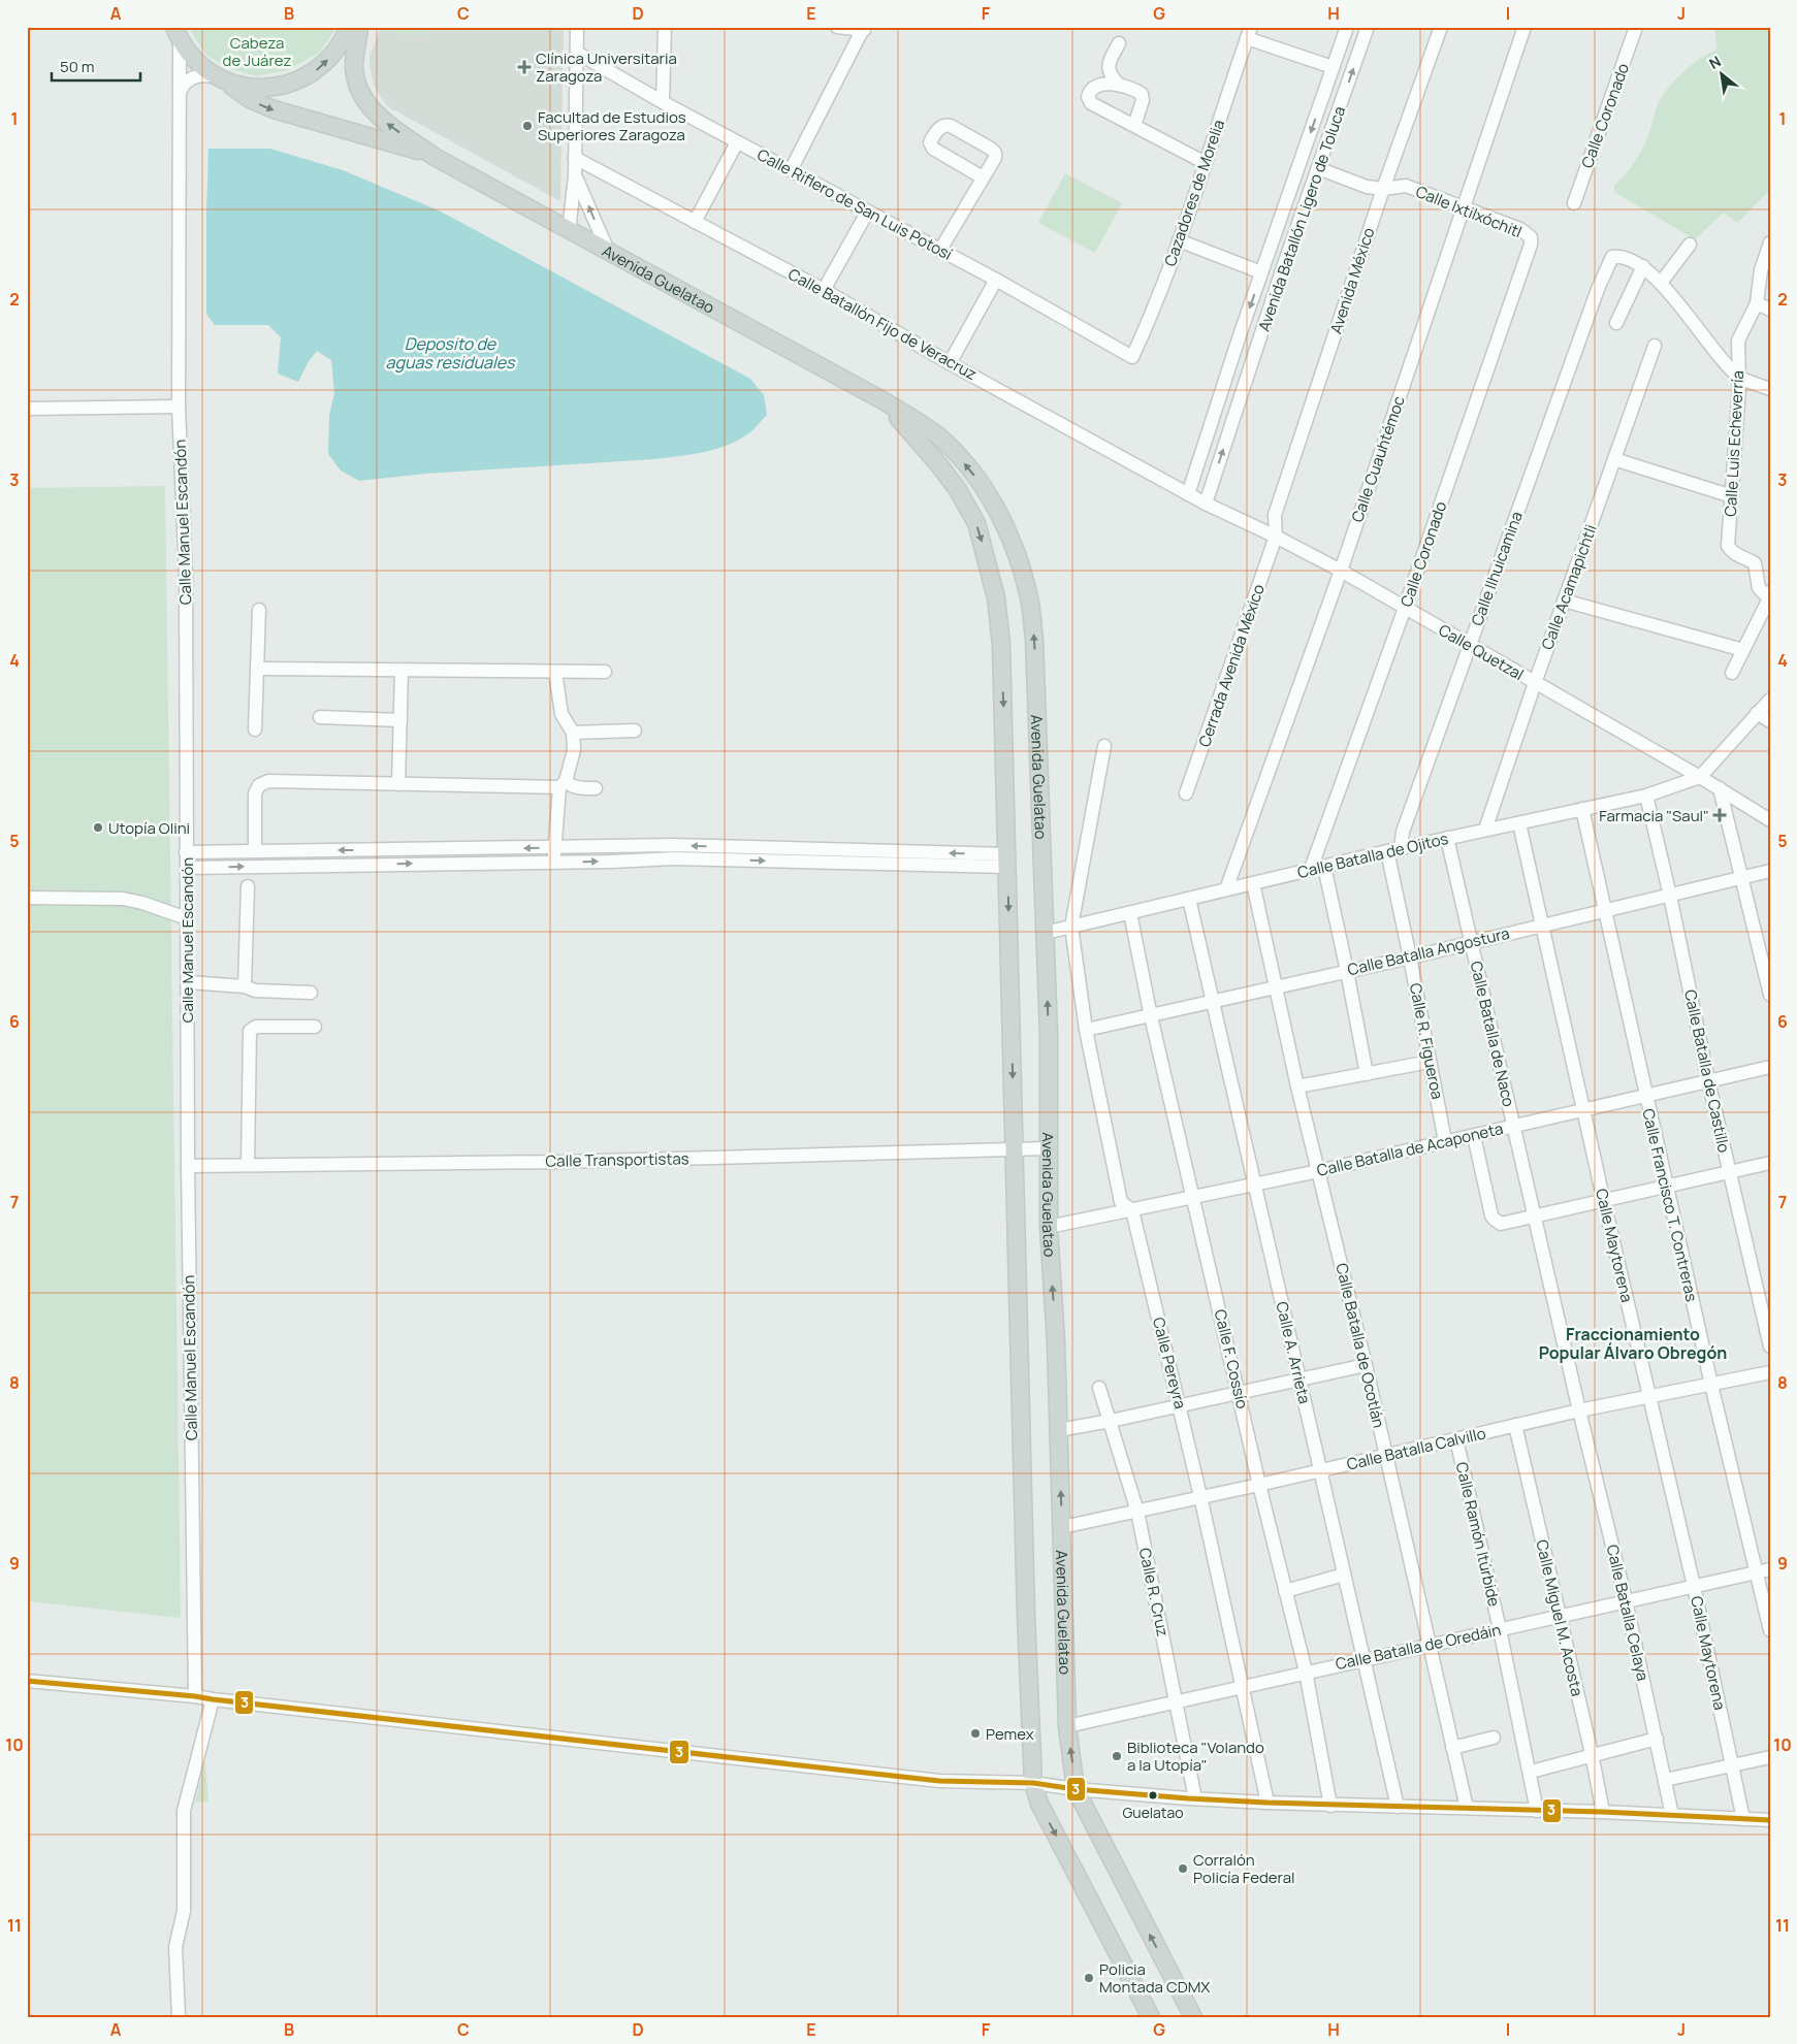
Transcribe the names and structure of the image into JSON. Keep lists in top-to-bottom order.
{
  "streets": {
    "main road": ["Avenida Guelatao"],
    "street": [
      "Calle Coronado",
      "Cazadores de Morelia",
      "Calle Riflero de San Luis Potosí",
      "Calle Ixtilxóchitl",
      "Avenida Batallón Ligero de Toluca",
      "Avenida México",
      "Calle Batallón Fijo de Veracruz",
      "Calle Luis Echeverría",
      "Calle Cuauhtémoc",
      "Calle Manuel Escandón",
      "Calle Ilhuicamina",
      "Calle Acamapichtli",
      "Calle Quetzal",
      "Cerrada Avenida México",
      "Calle Batalla de Ojitos",
      "Calle Batalla Angostura",
      "Calle Batalla de Naco",
      "Calle R. Figueroa",
      "Calle Batalla de Castillo",
      "Calle Batalla de Acaponeta",
      "Calle Transportistas",
      "Calle Francisco T. Contreras",
      "Calle Maytorena",
      "Calle Batalla de Ocotlán",
      "Calle A. Arrieta",
      "Calle F. Cossío",
      "Calle Pereyra",
      "Calle Batalla Calvillo",
      "Calle Ramón Itúrbide",
      "Calle R. Cruz",
      "Calle Batalla Celaya",
      "Calle Miguel M. Acosta",
      "Calle Batalla de Oredáin"
    ]
  },
  "crossings": [
    ["Calle Coronado", "Calle Ixtilxóchitl"],
    ["Calle Coronado", "Calle Quetzal"],
    ["Calle Coronado", "Calle Batalla de Ojitos"],
    ["Cazadores de Morelia", "Calle Riflero de San Luis Potosí"],
    ["Calle Ixtilxóchitl", "Avenida Batallón Ligero de Toluca"],
    ["Calle Ixtilxóchitl", "Avenida México"],
    ["Calle Ixtilxóchitl", "Calle Cuauhtémoc"],
    ["Avenida Batallón Ligero de Toluca", "Calle Batallón Fijo de Veracruz"],
    ["Avenida Batallón Ligero de Toluca", "Calle Quetzal"],
    ["Avenida Guelatao", "Calle Manuel Escandón"],
    ["Avenida Guelatao", "Calle Batalla de Ojitos"],
    ["Avenida Guelatao", "Calle Batalla de Acaponeta"],
    ["Avenida Guelatao", "Calle Transportistas"],
    ["Avenida Guelatao", "Calle Batalla Calvillo"],
    ["Avenida Guelatao", "Calle Batalla de Oredáin"],
    ["Avenida México", "Calle Quetzal"],
    ["Avenida México", "Cerrada Avenida México"],
    ["Calle Batallón Fijo de Veracruz", "Calle Quetzal"],
    ["Calle Cuauhtémoc", "Calle Quetzal"],
    ["Calle Cuauhtémoc", "Calle Batalla de Ojitos"],
    ["Calle Manuel Escandón", "Calle Transportistas"],
    ["Calle Ilhuicamina", "Calle Quetzal"],
    ["Calle Ilhuicamina", "Calle Batalla de Ojitos"],
    ["Calle Acamapichtli", "Calle Quetzal"],
    ["Calle Acamapichtli", "Calle Batalla de Ojitos"],
    ["Calle Quetzal", "Cerrada Avenida México"],
    ["Calle Quetzal", "Calle Batalla de Ojitos"],
    ["Calle Batalla de Ojitos", "Calle Batalla de Naco"],
    ["Calle Batalla de Ojitos", "Calle R. Figueroa"],
    ["Calle Batalla de Ojitos", "Calle Batalla de Castillo"],
    ["Calle Batalla de Ojitos", "Calle Francisco T. Contreras"],
    ["Calle Batalla de Ojitos", "Calle Maytorena"],
    ["Calle Batalla de Ojitos", "Calle Batalla de Ocotlán"],
    ["Calle Batalla de Ojitos", "Calle A. Arrieta"],
    ["Calle Batalla de Ojitos", "Calle F. Cossío"],
    ["Calle Batalla de Ojitos", "Calle Pereyra"],
    ["Calle Batalla Angostura", "Calle Batalla de Naco"],
    ["Calle Batalla Angostura", "Calle R. Figueroa"],
    ["Calle Batalla Angostura", "Calle Batalla de Castillo"],
    ["Calle Batalla Angostura", "Calle Francisco T. Contreras"],
    ["Calle Batalla Angostura", "Calle Maytorena"],
    ["Calle Batalla Angostura", "Calle Batalla de Ocotlán"],
    ["Calle Batalla Angostura", "Calle A. Arrieta"],
    ["Calle Batalla Angostura", "Calle F. Cossío"],
    ["Calle Batalla Angostura", "Calle Pereyra"],
    ["Calle Batalla de Naco", "Calle Batalla de Acaponeta"],
    ["Calle Batalla de Naco", "Calle Batalla Calvillo"],
    ["Calle Batalla de Naco", "Calle Batalla Celaya"],
    ["Calle R. Figueroa", "Calle Batalla de Acaponeta"],
    ["Calle Batalla de Castillo", "Calle Batalla de Acaponeta"],
    ["Calle Batalla de Acaponeta", "Calle Francisco T. Contreras"],
    ["Calle Batalla de Acaponeta", "Calle Maytorena"],
    ["Calle Batalla de Acaponeta", "Calle Batalla de Ocotlán"],
    ["Calle Batalla de Acaponeta", "Calle A. Arrieta"],
    ["Calle Batalla de Acaponeta", "Calle F. Cossío"],
    ["Calle Batalla de Acaponeta", "Calle Pereyra"],
    ["Calle Francisco T. Contreras", "Calle Batalla Calvillo"],
    ["Calle Francisco T. Contreras", "Calle Batalla de Oredáin"],
    ["Calle Maytorena", "Calle Batalla Calvillo"],
    ["Calle Maytorena", "Calle Batalla de Oredáin"],
    ["Calle Batalla de Ocotlán", "Calle Batalla Calvillo"],
    ["Calle Batalla de Ocotlán", "Calle Batalla de Oredáin"],
    ["Calle A. Arrieta", "Calle Batalla Calvillo"],
    ["Calle A. Arrieta", "Calle Batalla de Oredáin"],
    ["Calle F. Cossío", "Calle Batalla Calvillo"],
    ["Calle F. Cossío", "Calle Batalla de Oredáin"],
    ["Calle Pereyra", "Calle Batalla Calvillo"],
    ["Calle Pereyra", "Calle Batalla de Oredáin"],
    ["Calle Batalla Calvillo", "Calle Ramón Itúrbide"],
    ["Calle Batalla Calvillo", "Calle R. Cruz"],
    ["Calle Batalla Calvillo", "Calle Batalla Celaya"],
    ["Calle Batalla Calvillo", "Calle Miguel M. Acosta"],
    ["Calle Ramón Itúrbide", "Calle Batalla de Oredáin"],
    ["Calle R. Cruz", "Calle Batalla de Oredáin"],
    ["Calle Batalla Celaya", "Calle Batalla de Oredáin"],
    ["Calle Miguel M. Acosta", "Calle Batalla de Oredáin"]
  ],
  "districts": ["Fraccionamiento Popular Álvaro Obregón"],
  "water": ["Deposito de aguas residuales"],
  "parks": ["Cabeza de Juárez"],
  "places": {
    "health": ["Clínica Universitaria Zaragoza", "Farmacia \"Saul\""],
    "other": [
      "Facultad de Estudios Superiores Zaragoza",
      "Utopía Olini",
      "Pemex",
      "Biblioteca \"Volando a la Utopía\"",
      "Guelatao",
      "Corralón Policía Federal",
      "Policia Montada CDMX"
    ]
  },
  "lines": ["transit line 3"],
  "scale_bar": "50 m",
  "north": "top left",
  "grid": {
    "columns": [
      "A",
      "B",
      "C",
      "D",
      "E",
      "F",
      "G",
      "H",
      "I",
      "J"
    ],
    "rows": [
      "1",
      "2",
      "3",
      "4",
      "5",
      "6",
      "7",
      "8",
      "9",
      "10",
      "11"
    ]
  }
}
